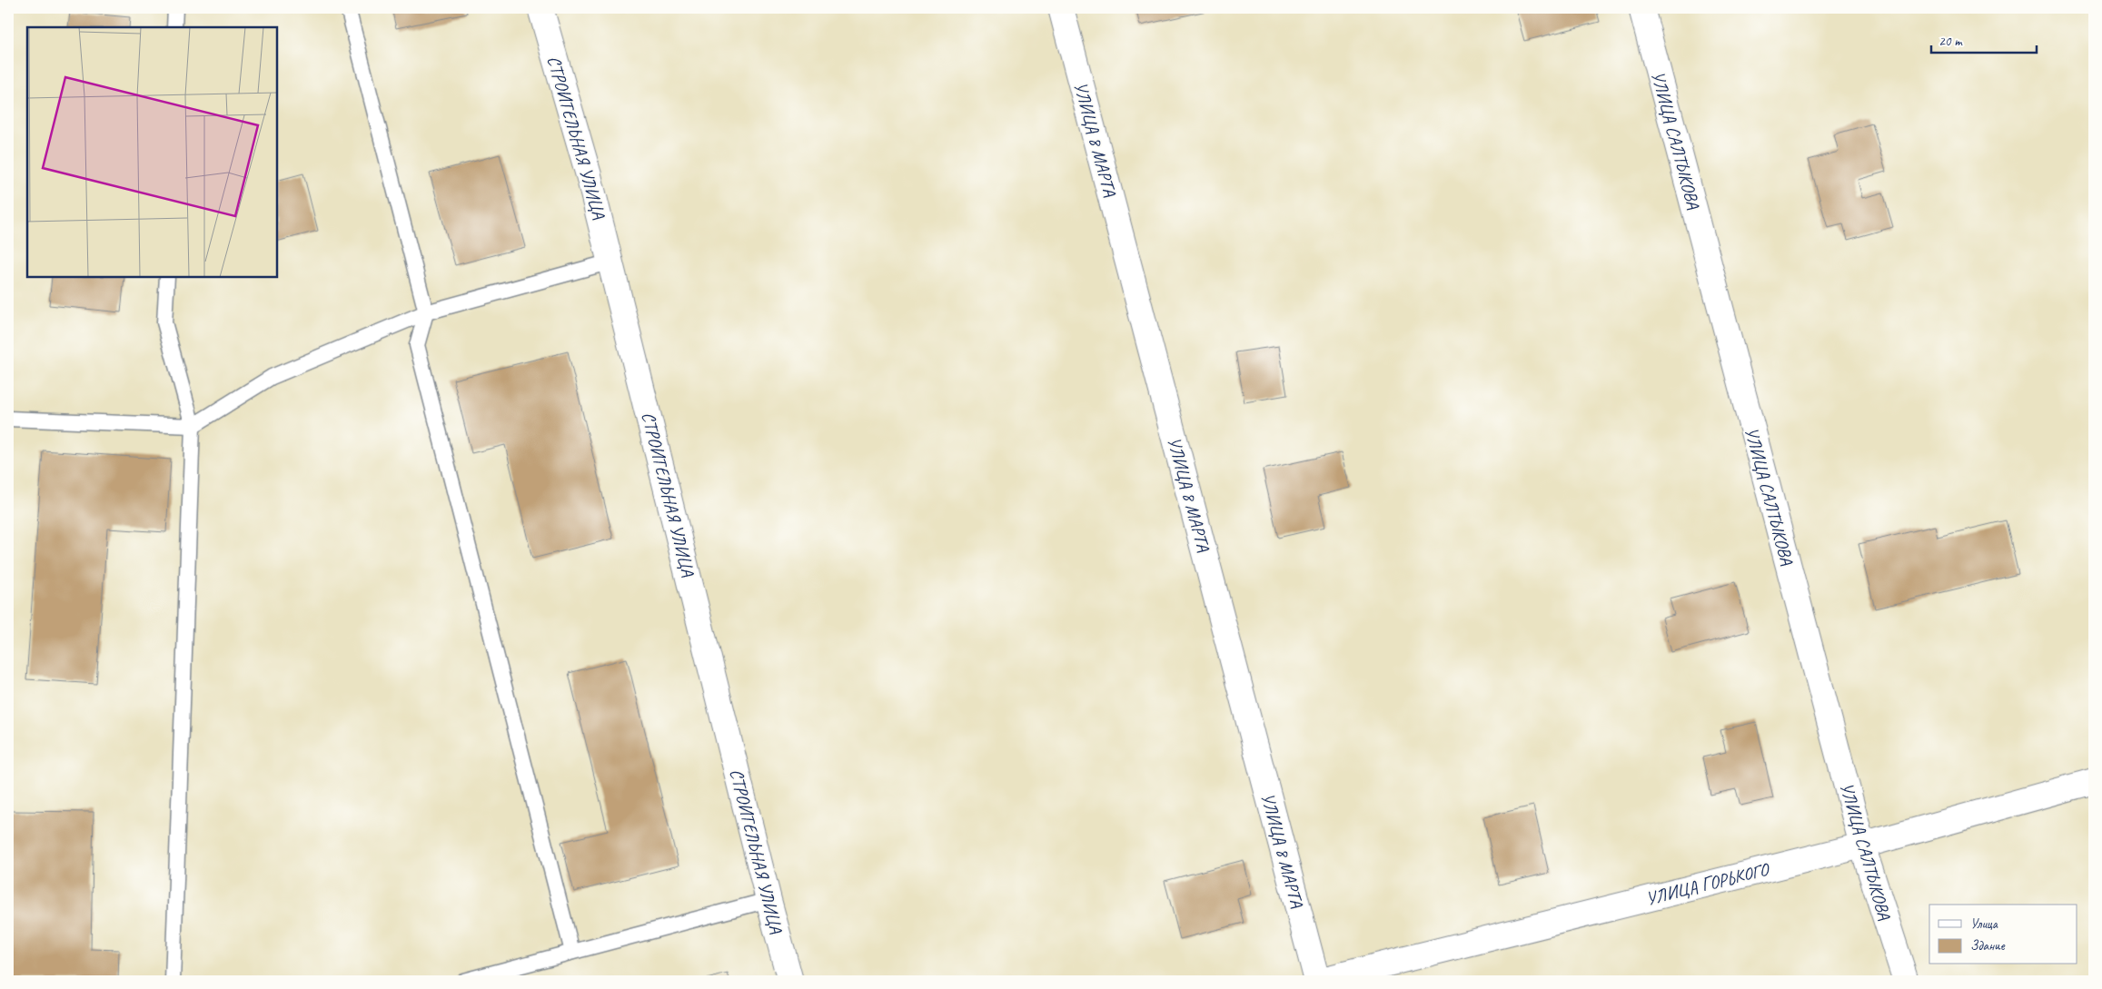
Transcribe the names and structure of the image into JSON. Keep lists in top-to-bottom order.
{
  "streets": {
    "street": [
      "СТРОИТЕЛЬНАЯ УЛИЦА",
      "УЛИЦА 8 МАРТА",
      "УЛИЦА САЛТЫКОВА",
      "УЛИЦА ГОРЬКОГО"
    ]
  },
  "crossings": [
    ["УЛИЦА 8 МАРТА", "УЛИЦА ГОРЬКОГО"],
    ["УЛИЦА САЛТЫКОВА", "УЛИЦА ГОРЬКОГО"]
  ],
  "legend": ["Улица", "Здание"],
  "scale_bar": "20 m"
}
